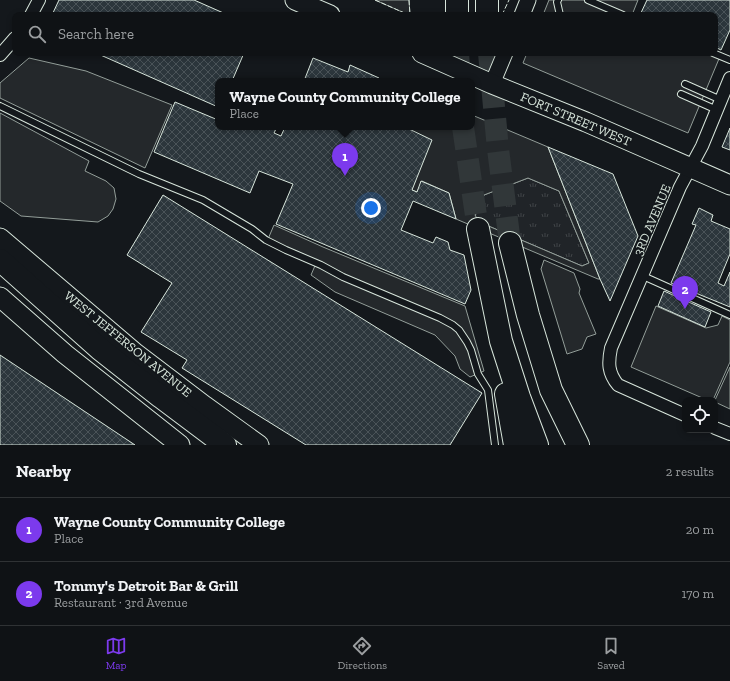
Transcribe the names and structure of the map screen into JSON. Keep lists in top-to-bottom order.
{
  "streets": {
    "main road": ["FORT STREET WEST", "WEST JEFFERSON AVENUE"],
    "street": ["3RD AVENUE"]
  },
  "crossings": [
    ["FORT STREET WEST", "3RD AVENUE"]
  ],
  "page": {
    "search": "Search here",
    "popup": ["Wayne County Community College", "Place"],
    "pins": ["1", "2"],
    "heading": ["Nearby", "2 results"],
    "list": [
      {
        "mark": "1",
        "name": "Wayne County Community College",
        "note": "Place",
        "value": "20 m"
      },
      {
        "mark": "2",
        "name": "Tommy's Detroit Bar & Grill",
        "note": "Restaurant · 3rd Avenue",
        "value": "170 m"
      }
    ],
    "nav": ["Map", "Directions", "Saved"]
  }
}
